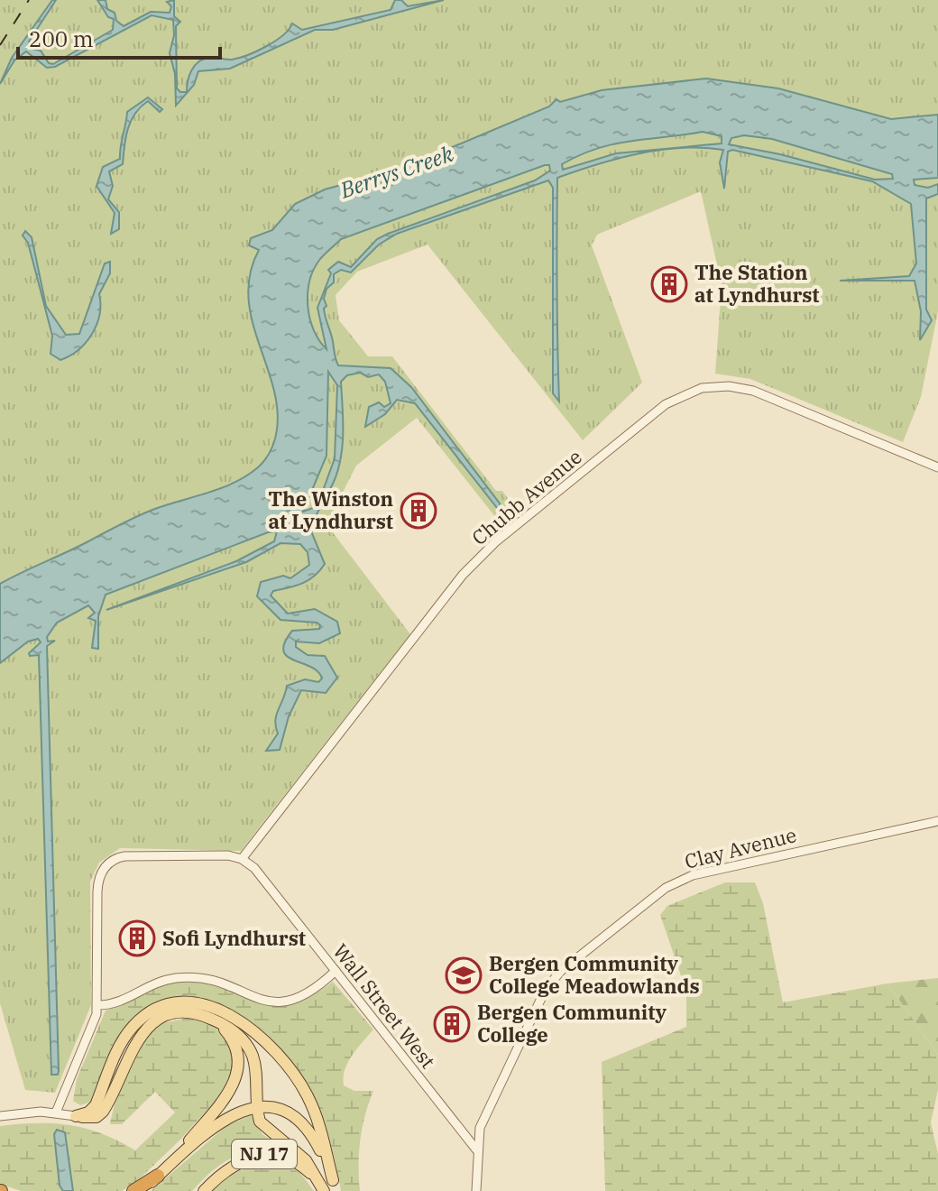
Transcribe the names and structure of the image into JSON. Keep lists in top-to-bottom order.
{
  "streets": {
    "main road": ["NJ 17"],
    "street": ["Chubb Avenue", "Clay Avenue", "Wall Street West"]
  },
  "crossings": [
    ["Chubb Avenue", "Wall Street West"],
    ["Clay Avenue", "Wall Street West"]
  ],
  "water": ["Berrys Creek"],
  "places": {
    "building": [
      "The Station at Lyndhurst",
      "The Winston at Lyndhurst",
      "Sofi Lyndhurst",
      "Bergen Community College"
    ],
    "school or university": ["Bergen Community College Meadowlands"]
  },
  "scale_bar": "200 m"
}
